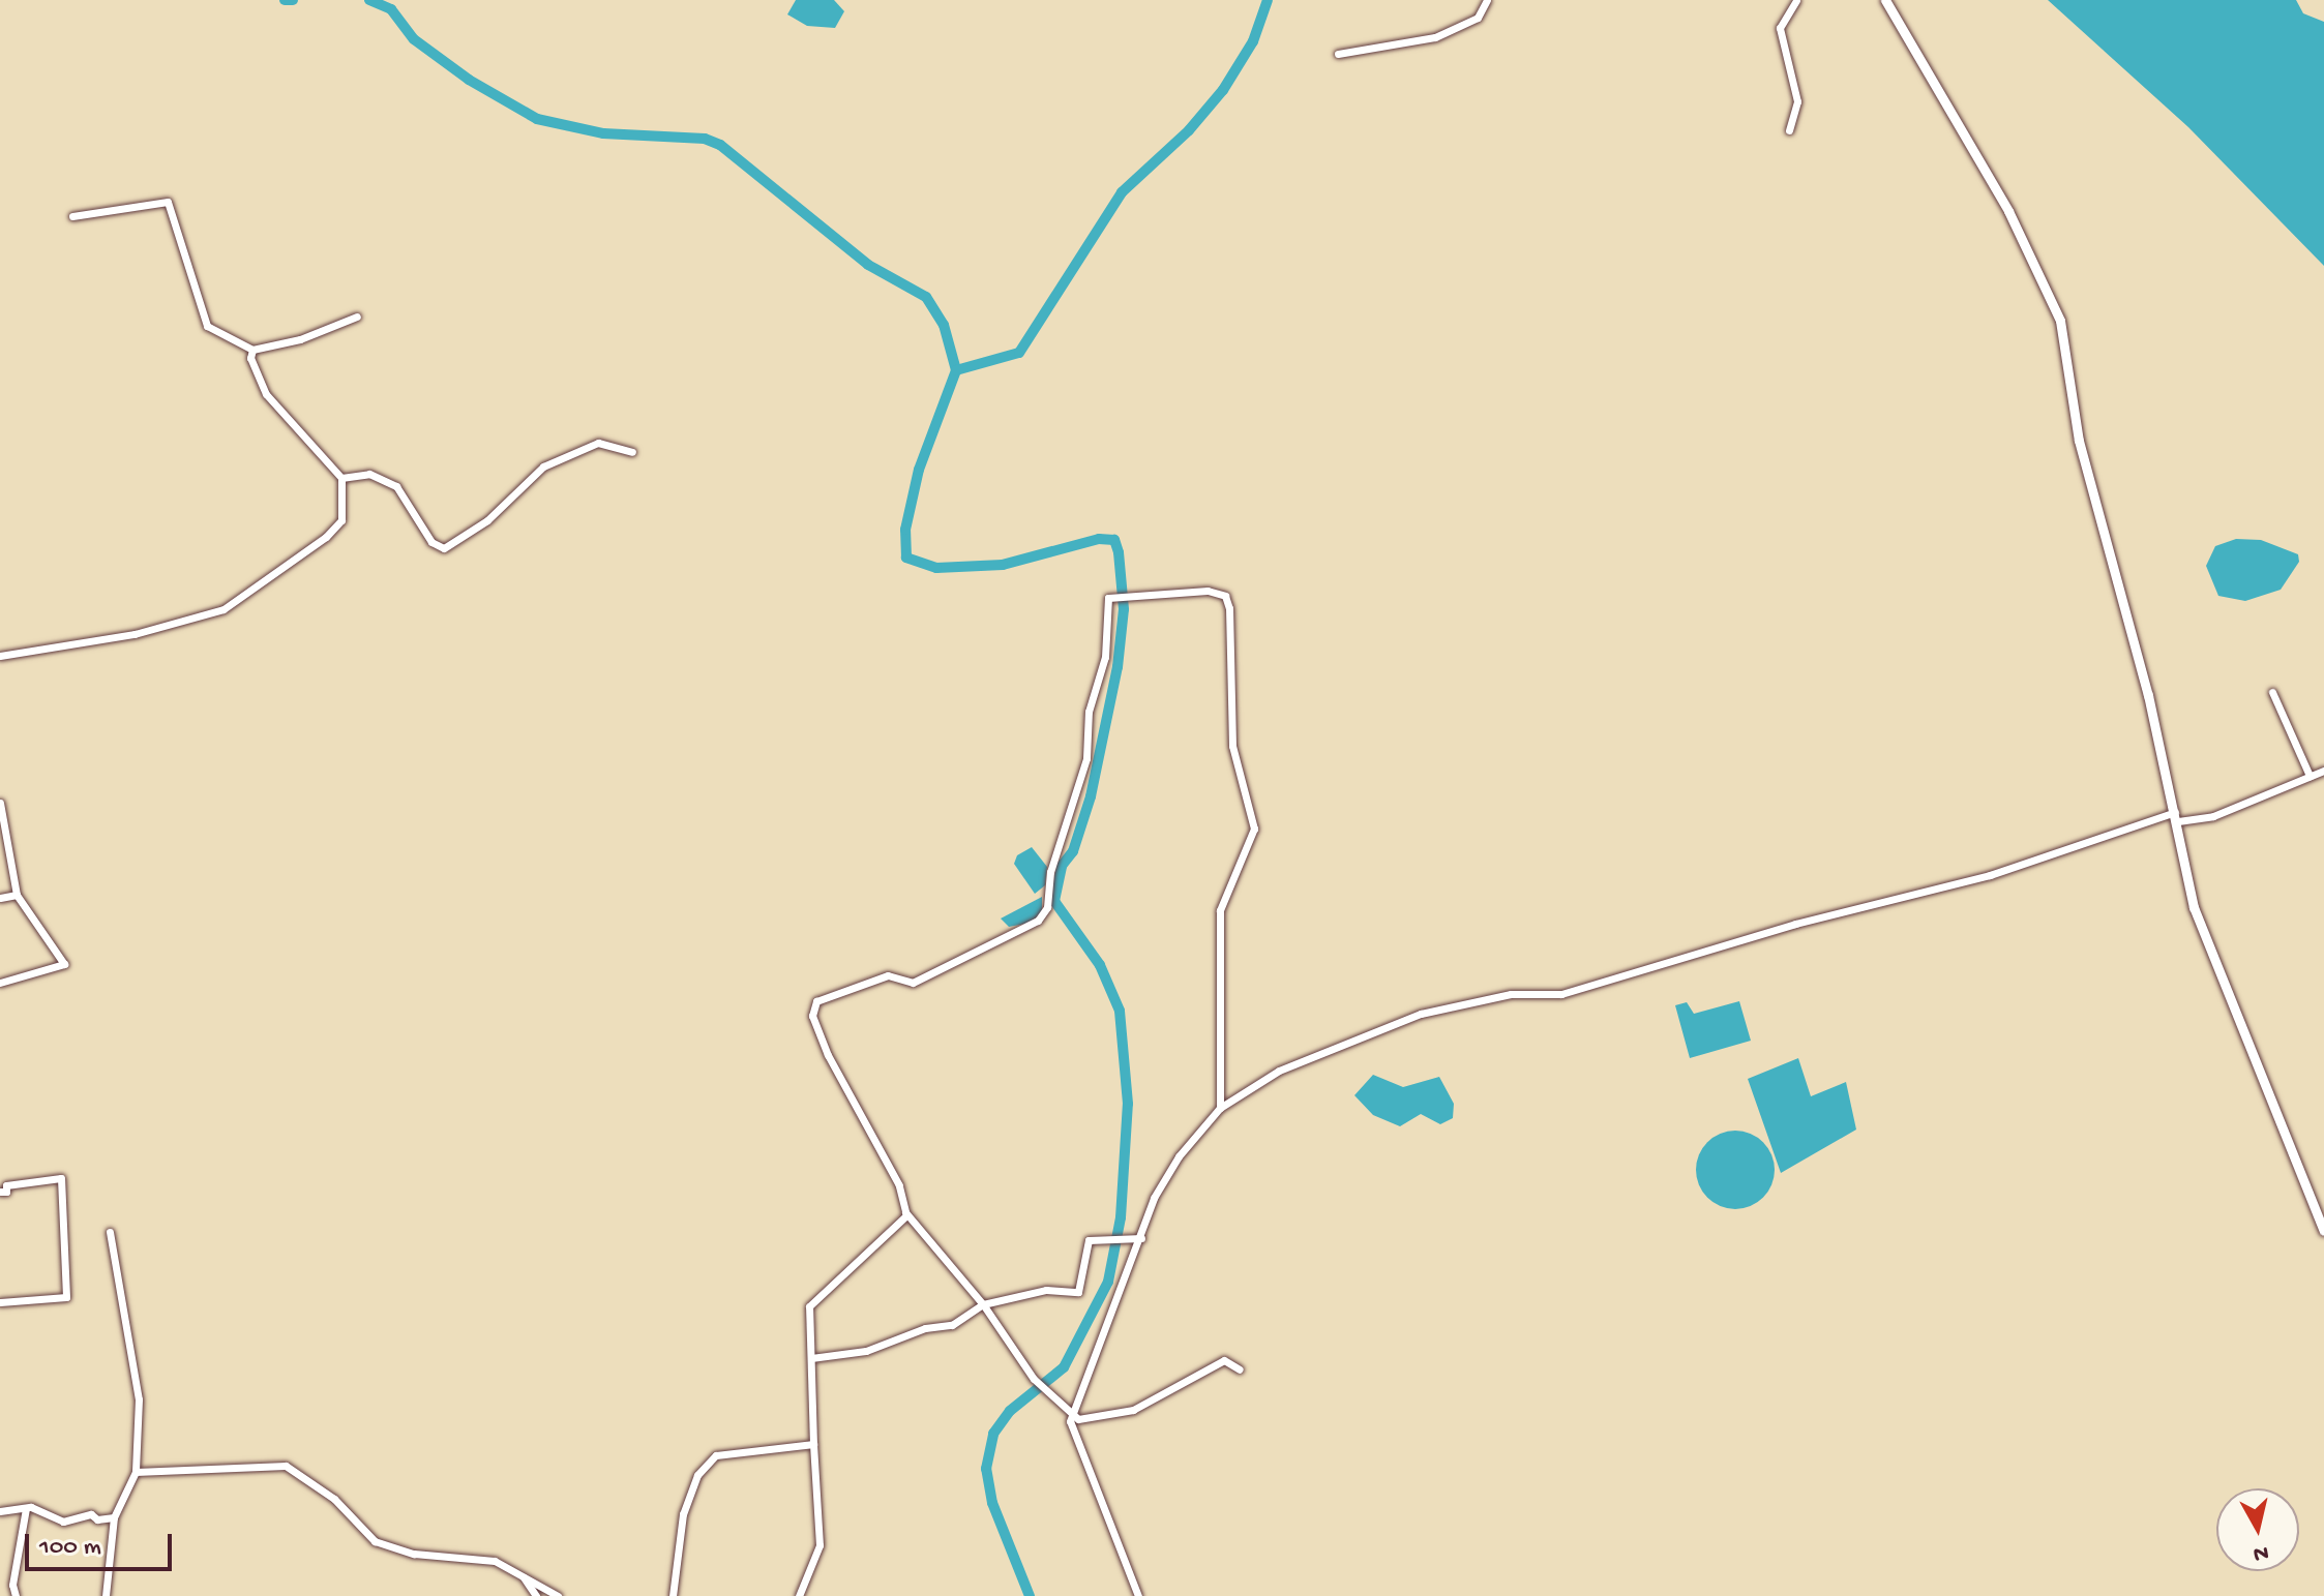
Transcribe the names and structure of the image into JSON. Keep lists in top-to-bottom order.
{
  "scale_bar": "100 m",
  "north": "bottom"
}
